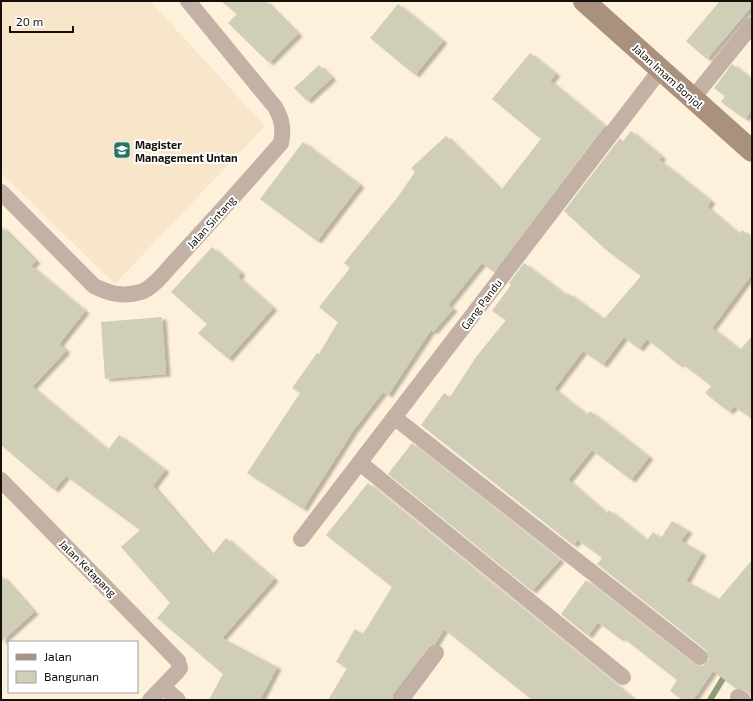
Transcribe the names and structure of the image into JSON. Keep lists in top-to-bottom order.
{
  "streets": {
    "main road": ["Jalan Imam Bonjol"],
    "street": ["Jalan Sintang", "Gang Pandu", "Jalan Ketapang"]
  },
  "crossings": [
    ["Jalan Imam Bonjol", "Gang Pandu"]
  ],
  "places": {
    "school or university": ["Magister Management Untan"]
  },
  "legend": ["Jalan", "Bangunan"],
  "scale_bar": "20 m"
}
